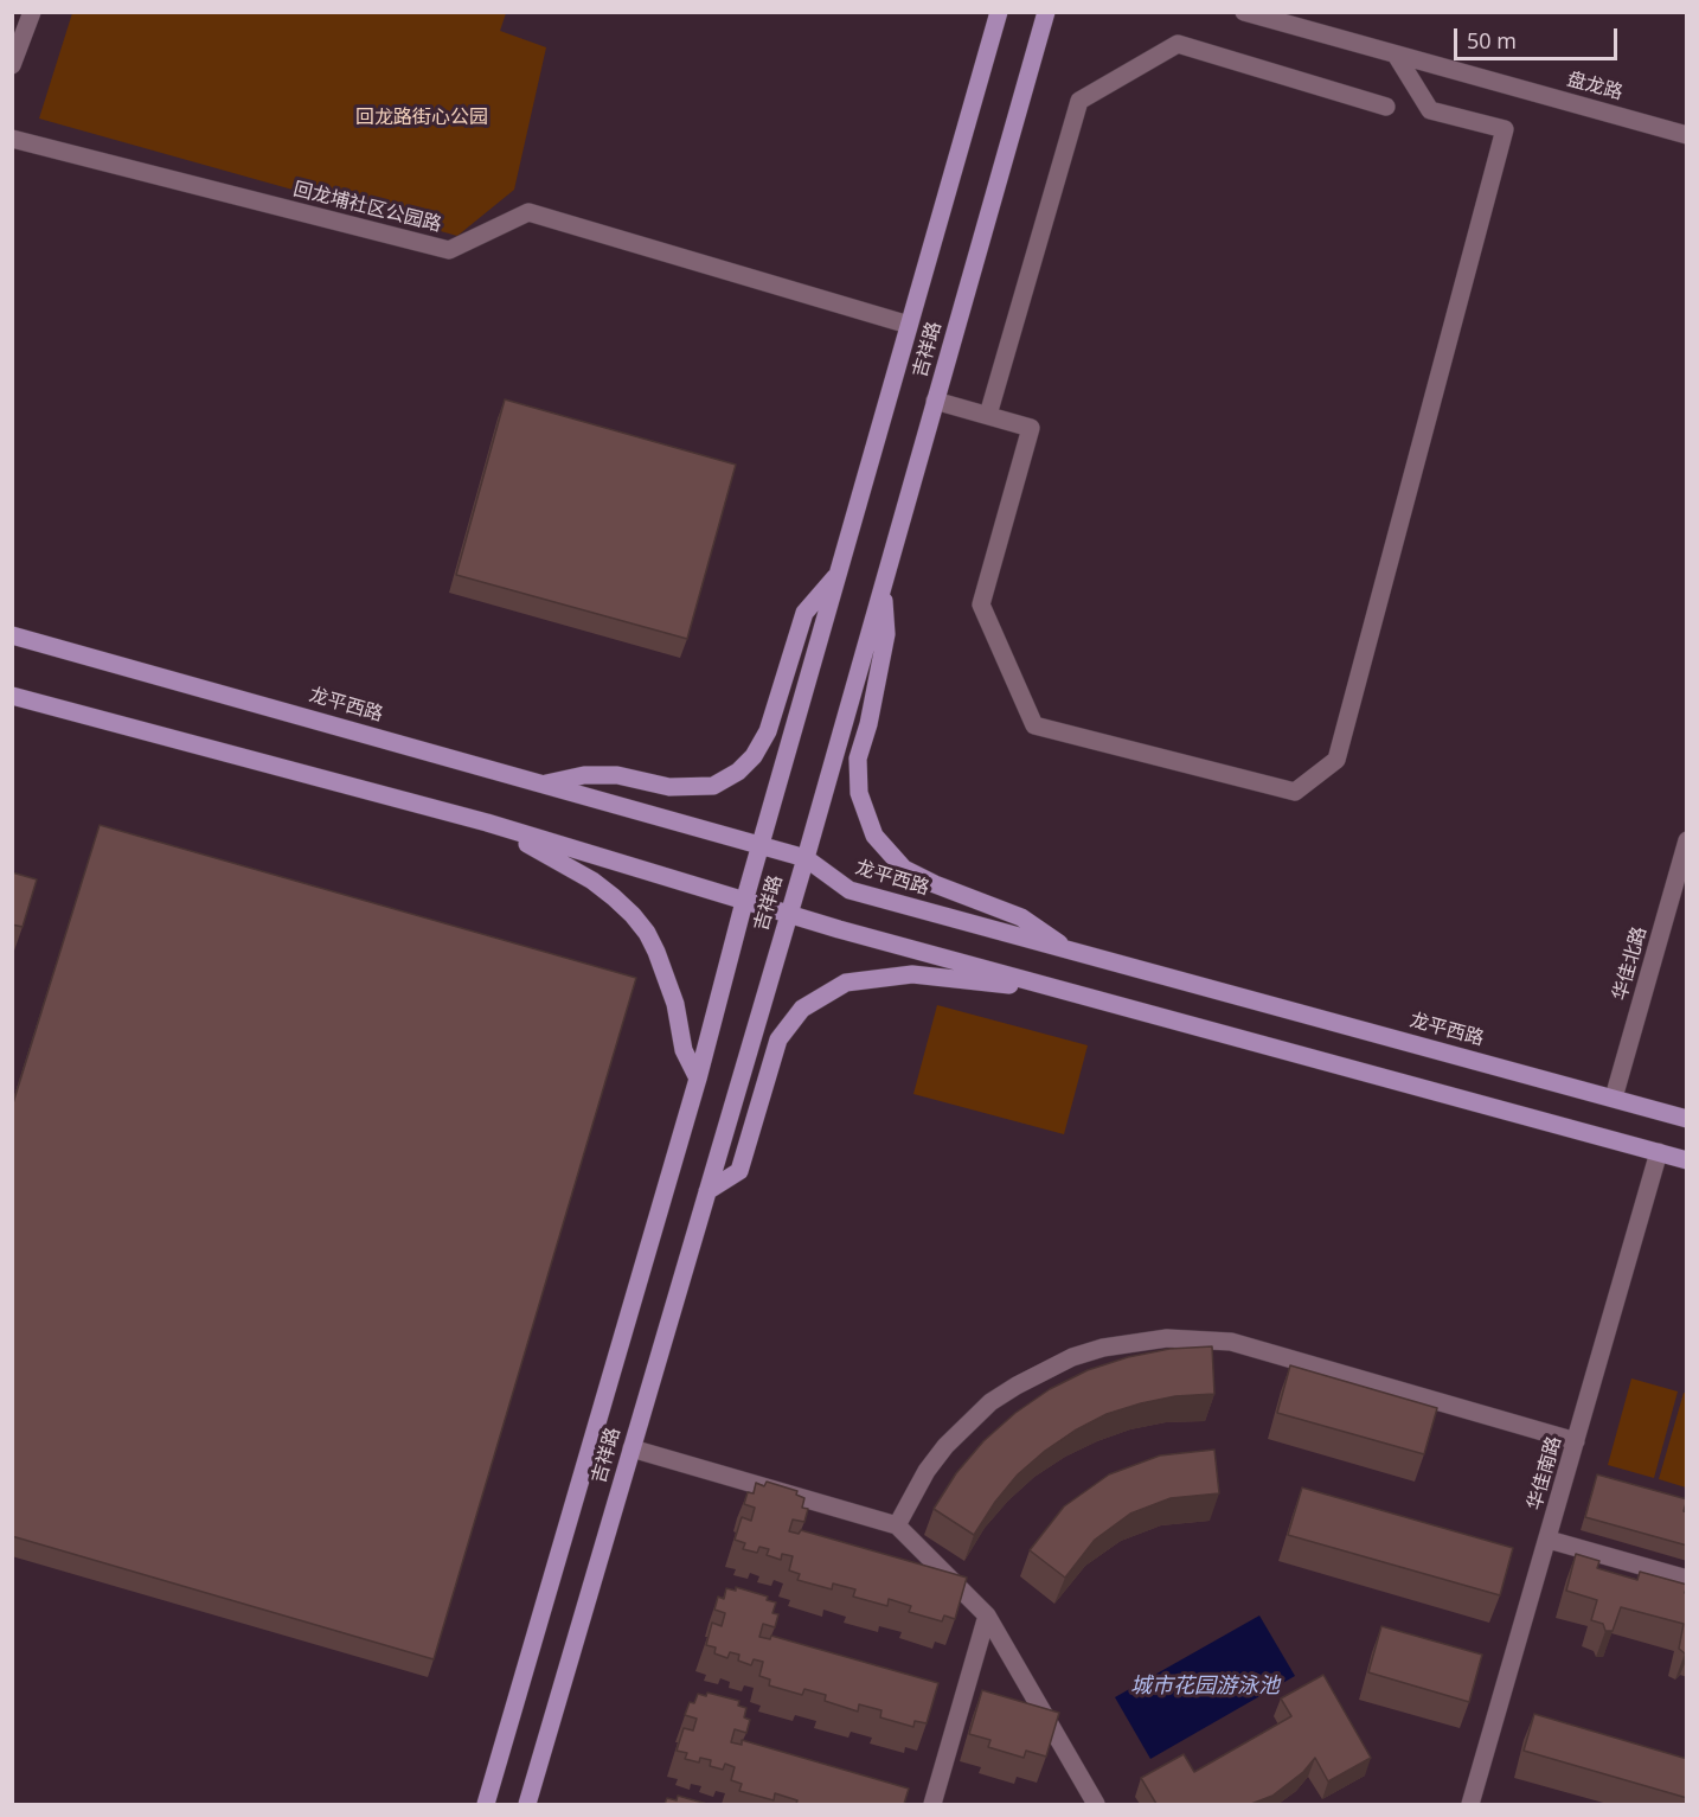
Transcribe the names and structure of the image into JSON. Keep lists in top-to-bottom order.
{
  "streets": {
    "main road": ["吉祥路", "龙平西路"],
    "street": [
      "盘龙路",
      "回龙埔社区公园路",
      "华佳北路",
      "华佳南路"
    ]
  },
  "crossings": [
    ["回龙埔社区公园路", "吉祥路"],
    ["吉祥路", "龙平西路"],
    ["龙平西路", "华佳北路"]
  ],
  "water": ["城市花园游泳池"],
  "parks": ["回龙路街心公园"],
  "scale_bar": "50 m"
}
